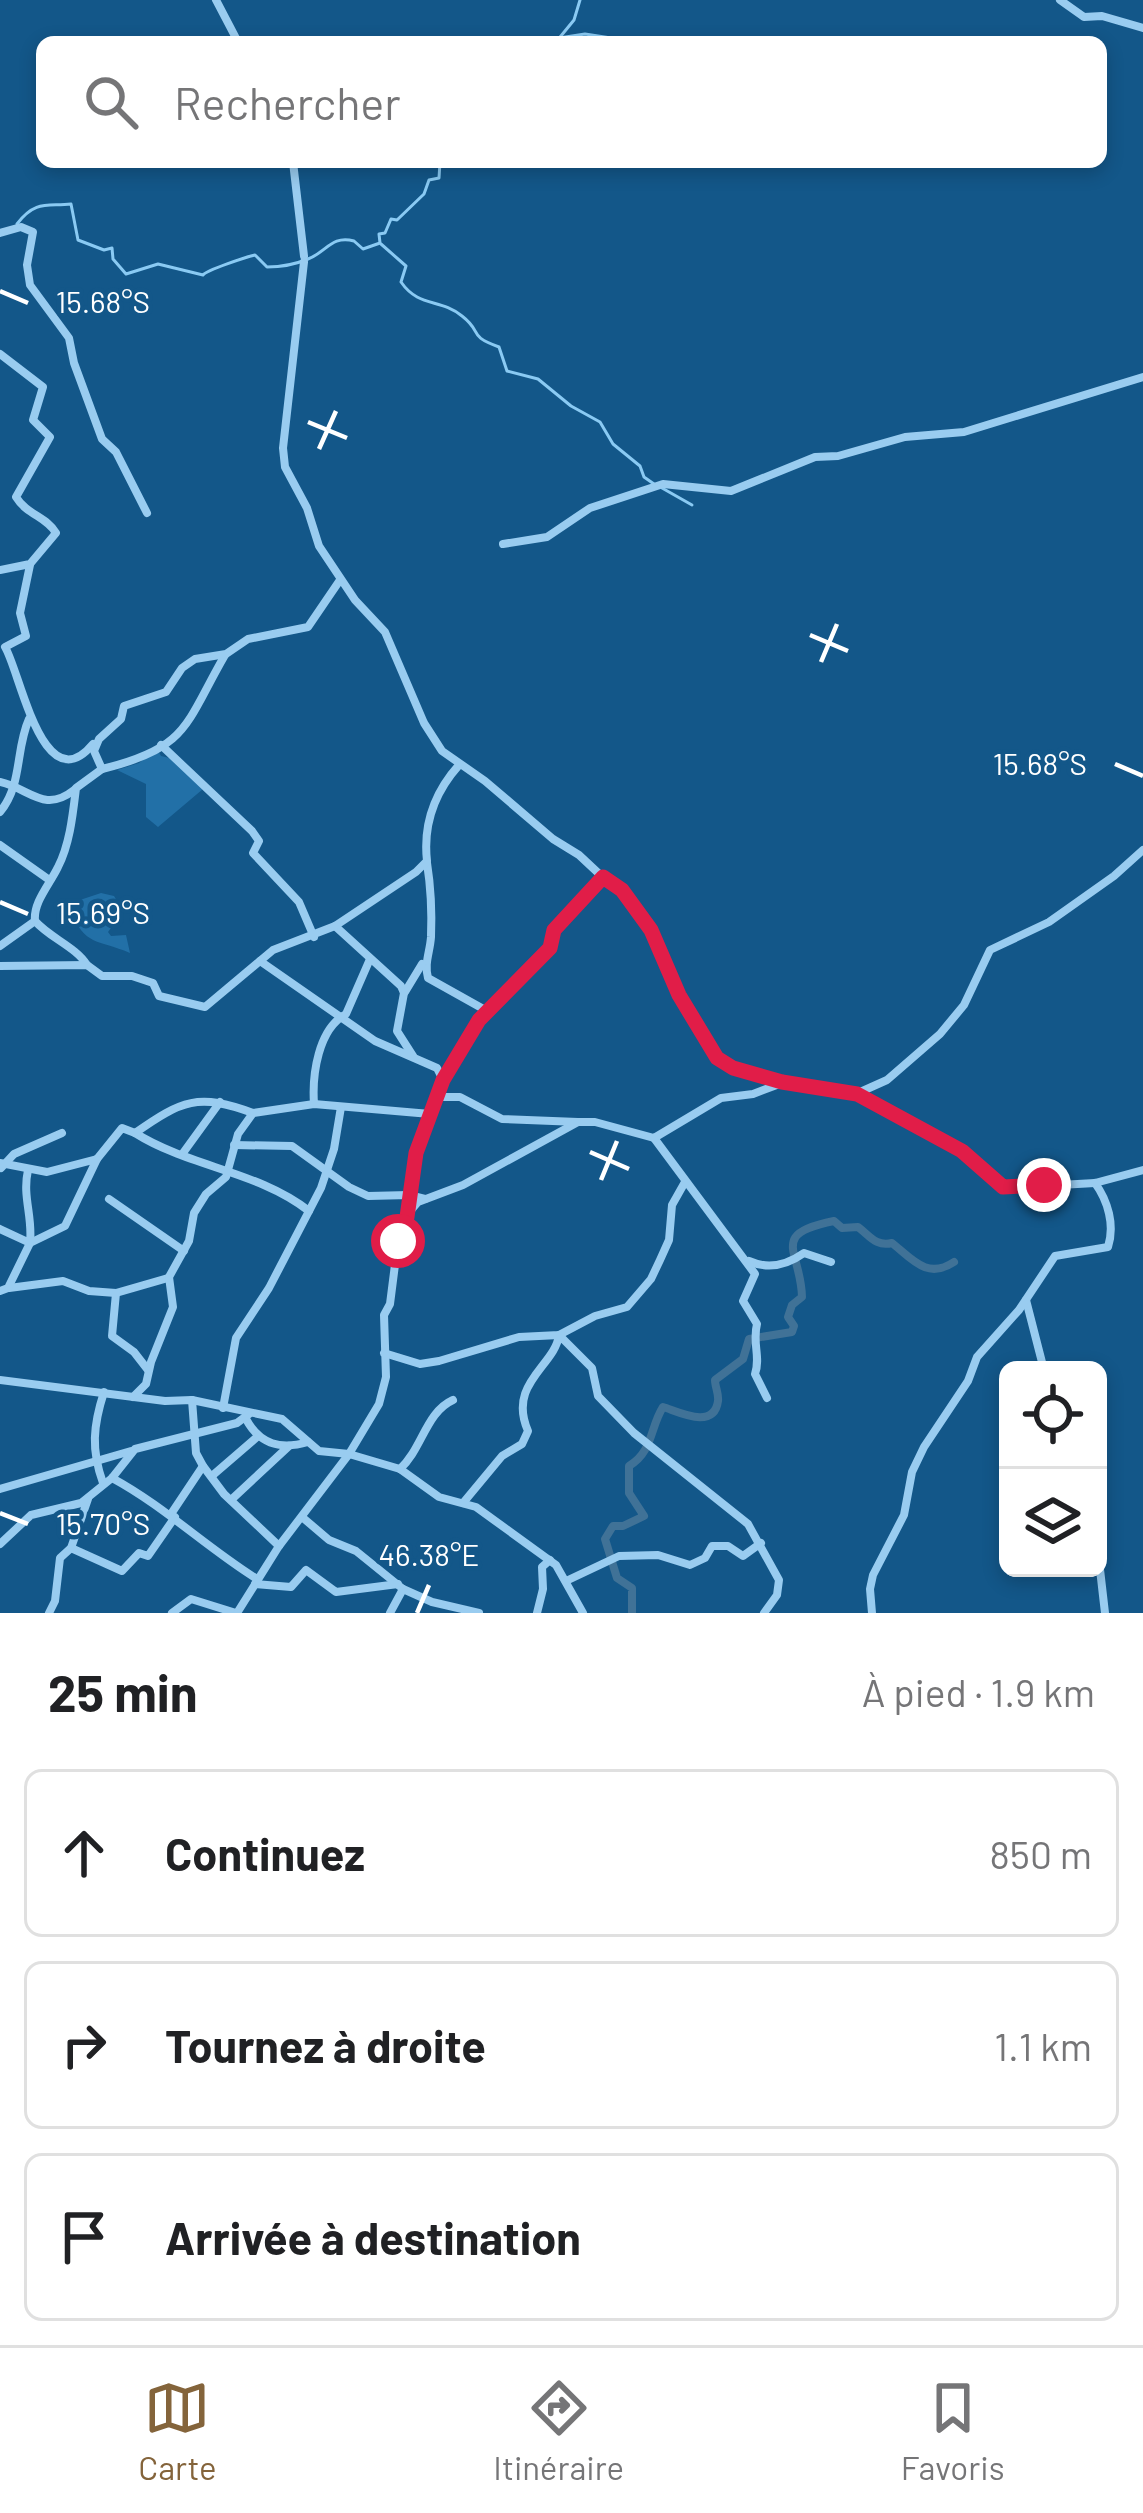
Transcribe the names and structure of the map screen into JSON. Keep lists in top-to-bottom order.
{
  "page": {
    "search": "Rechercher",
    "heading": ["25 min", "À pied · 1.9 km"],
    "list": [
      ["Continuez", "850 m"],
      ["Tournez à droite", "1.1 km"],
      "Arrivée à destination"
    ],
    "nav": ["Carte", "Itinéraire", "Favoris"]
  },
  "coordinates": [
    "15.68°S",
    "15.69°S",
    "15.70°S",
    "46.38°E"
  ]
}
